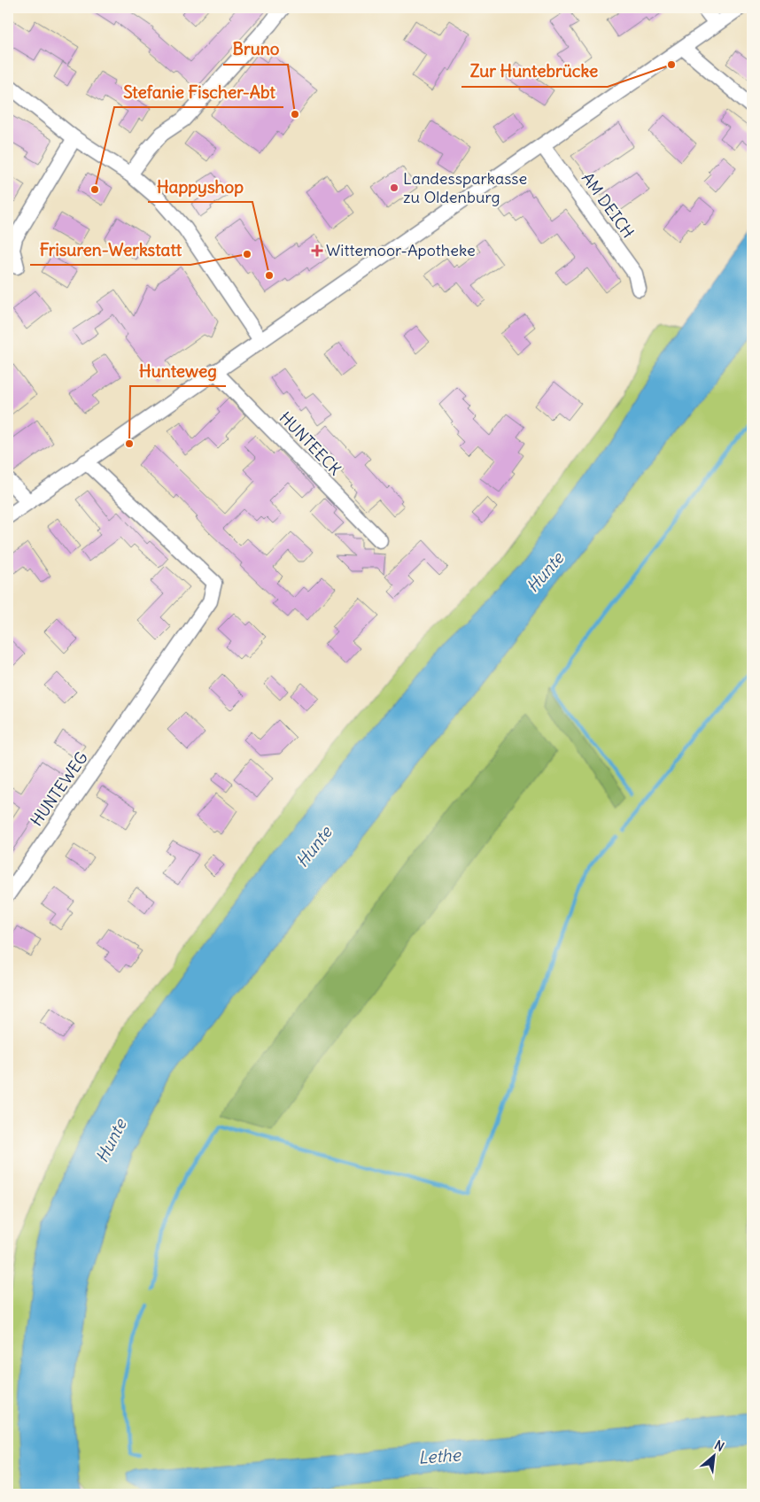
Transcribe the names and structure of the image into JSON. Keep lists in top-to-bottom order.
{
  "streets": {
    "street": ["AM DEICH", "HUNTEECK", "HUNTEWEG"]
  },
  "water": ["Hunte", "Lethe"],
  "places": {
    "other": [
      "Zur Huntebrücke",
      "Bruno",
      "Landessparkasse zu Oldenburg",
      "Stefanie Fischer-Abt",
      "Frisuren-Werkstatt",
      "Happyshop",
      "Hunteweg"
    ],
    "health": ["Wittemoor-Apotheke"]
  },
  "north": "top right"
}
